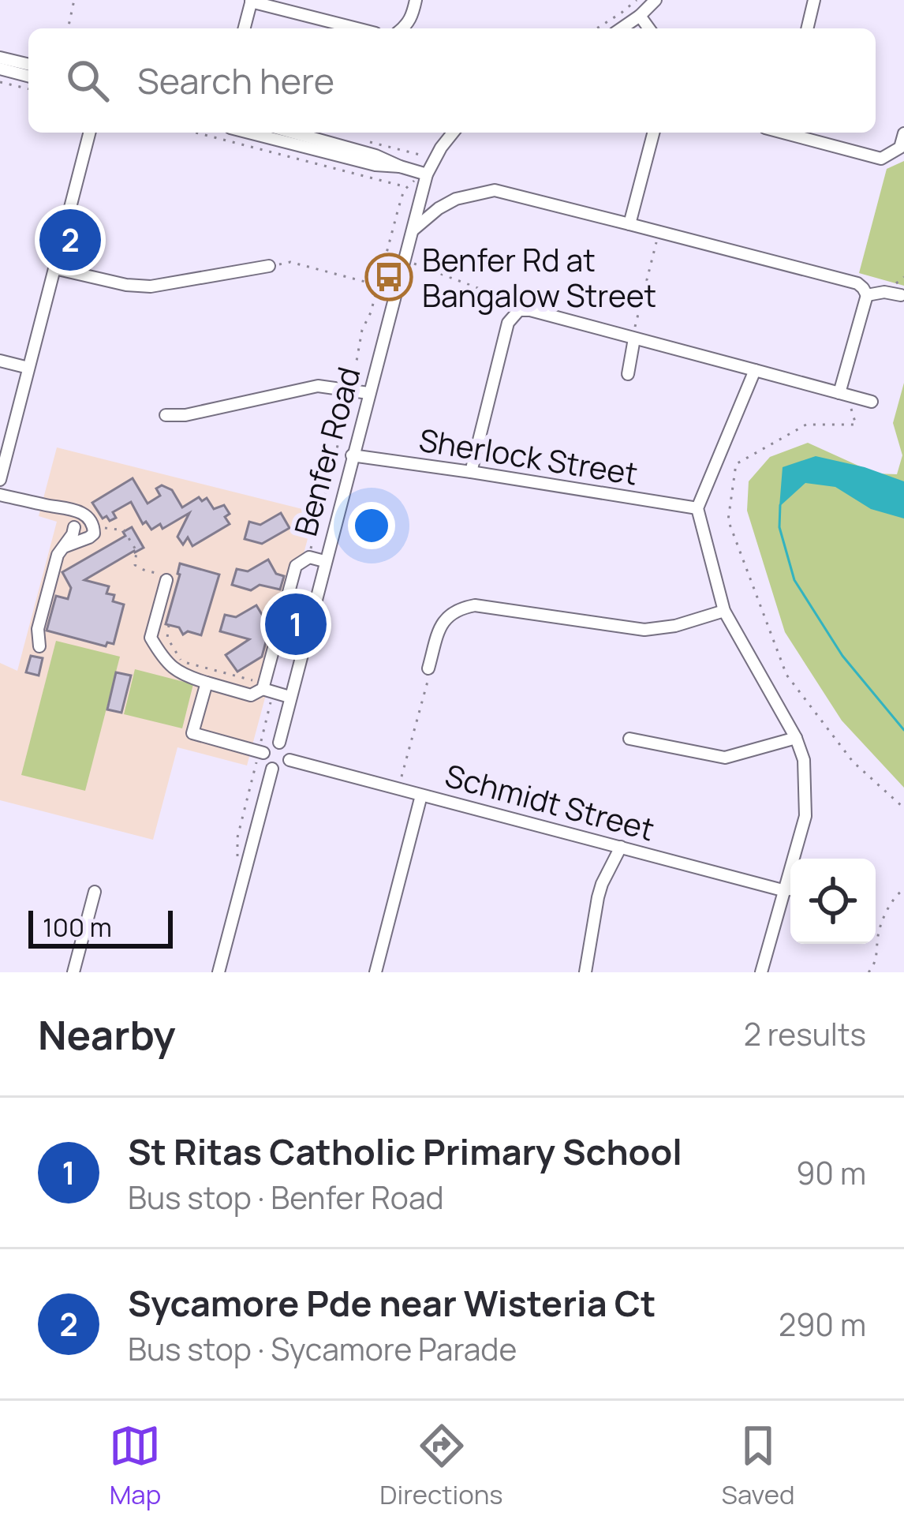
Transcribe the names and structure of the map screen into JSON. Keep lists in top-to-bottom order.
{
  "streets": {
    "street": ["Benfer Road", "Sherlock Street", "Schmidt Street"]
  },
  "crossings": [
    ["Benfer Road", "Sherlock Street"],
    ["Benfer Road", "Schmidt Street"]
  ],
  "places": {
    "bus stop": ["Benfer Rd at Bangalow Street"]
  },
  "scale_bar": "100 m",
  "page": {
    "search": "Search here",
    "pins": ["2", "1"],
    "scale": "100 m",
    "heading": ["Nearby", "2 results"],
    "list": [
      {
        "mark": "1",
        "name": "St Ritas Catholic Primary School",
        "note": "Bus stop · Benfer Road",
        "value": "90 m"
      },
      {
        "mark": "2",
        "name": "Sycamore Pde near Wisteria Ct",
        "note": "Bus stop · Sycamore Parade",
        "value": "290 m"
      }
    ],
    "nav": ["Map", "Directions", "Saved"]
  }
}
